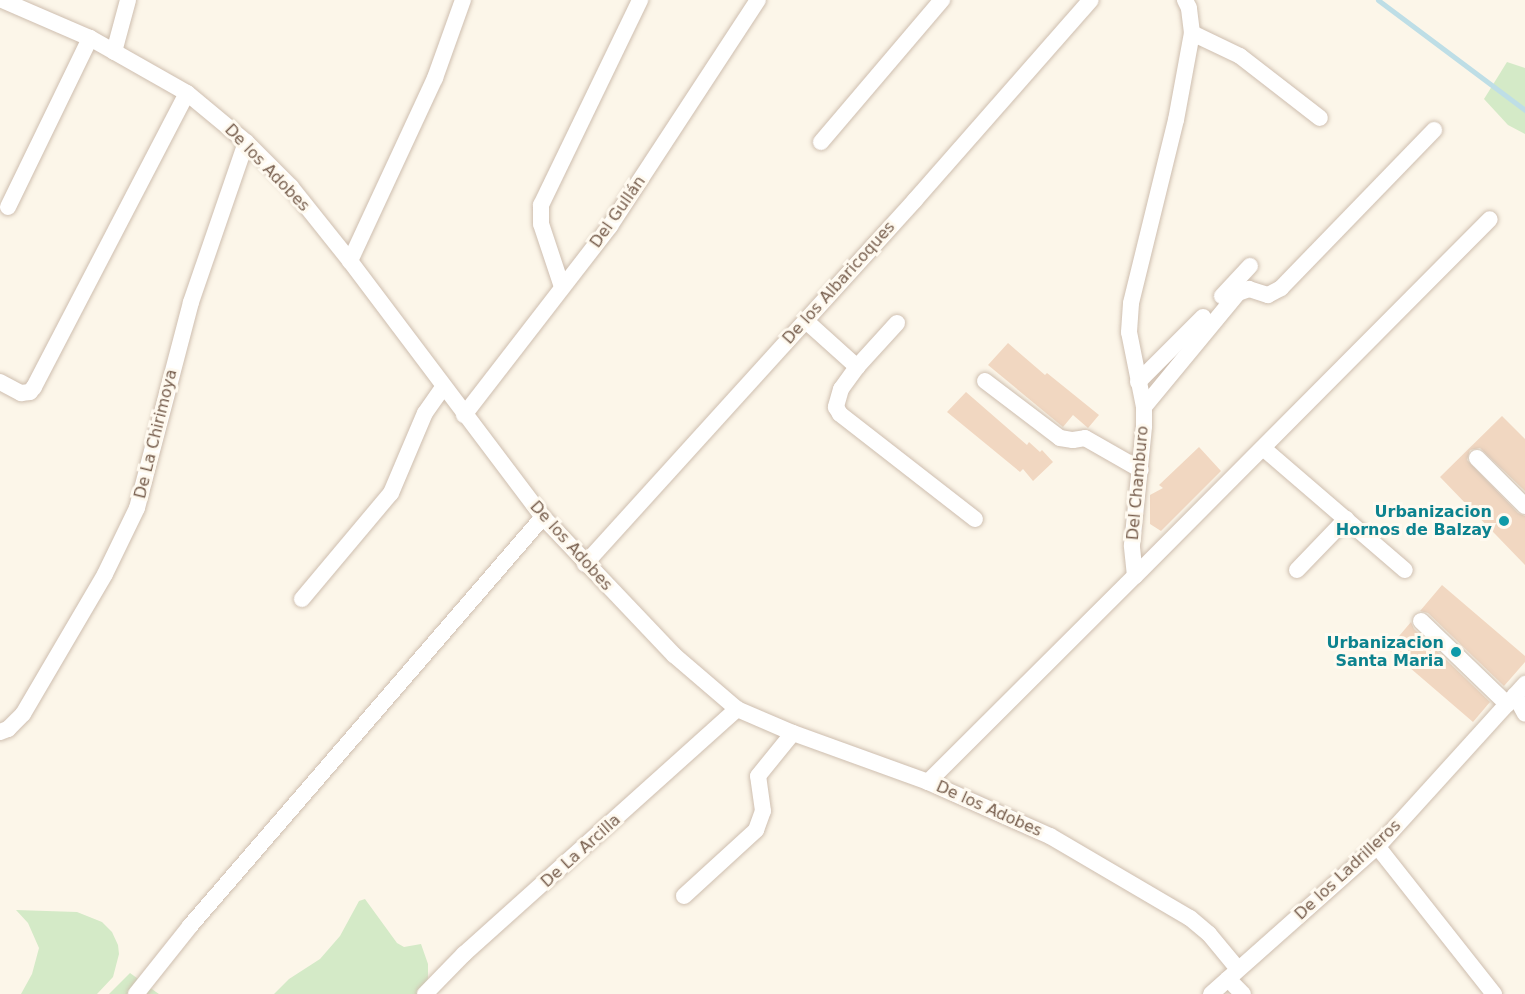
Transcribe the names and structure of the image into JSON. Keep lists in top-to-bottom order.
{
  "streets": {
    "street": [
      "De los Adobes",
      "Del Gullán",
      "De los Albaricoques",
      "De La Chirimoya",
      "Del Chamburo",
      "De La Arcilla",
      "De los Ladrilleros"
    ]
  },
  "crossings": [
    ["De los Adobes", "Del Gullán"],
    ["De los Adobes", "De los Albaricoques"],
    ["De los Adobes", "De La Chirimoya"],
    ["De los Adobes", "De La Arcilla"],
    ["De los Adobes", "De los Ladrilleros"]
  ],
  "places": ["Urbanizacion Hornos de Balzay", "Urbanizacion Santa Maria"]
}
